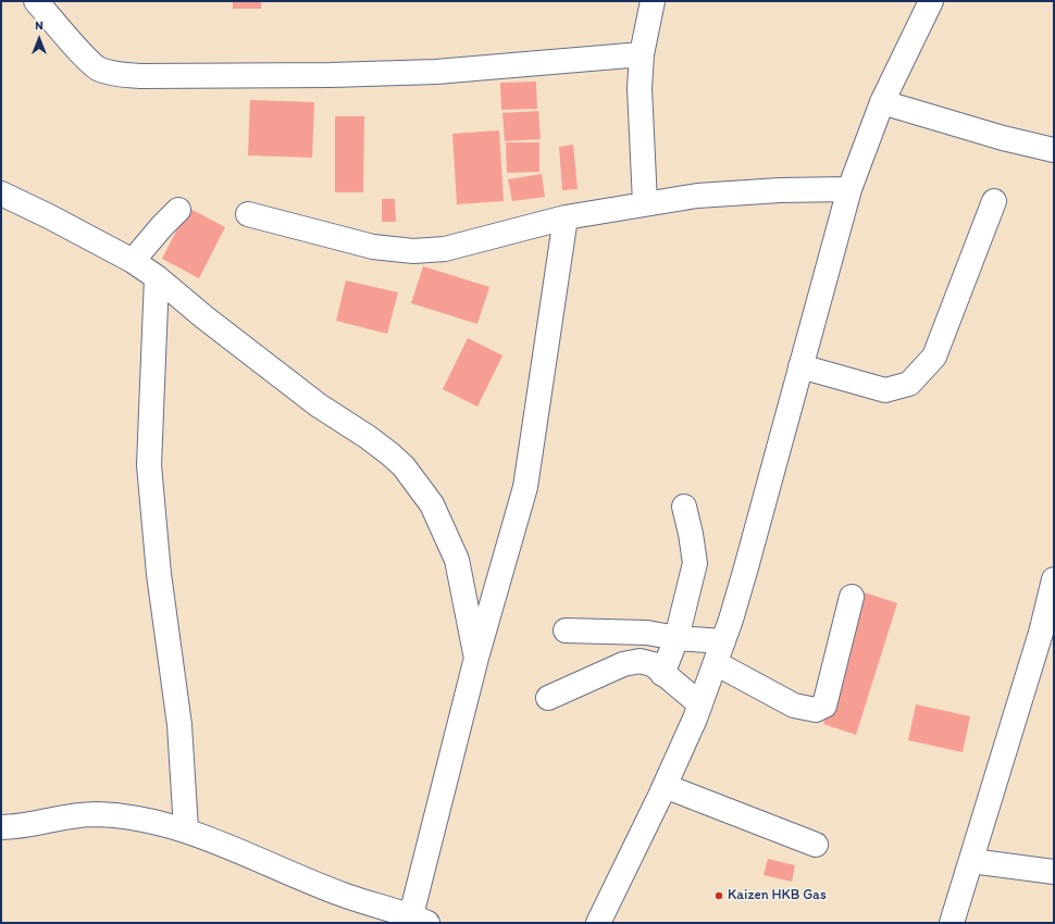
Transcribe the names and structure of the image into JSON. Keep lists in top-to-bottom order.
{
  "places": ["Kaizen HKB Gas"],
  "north": "top"
}
